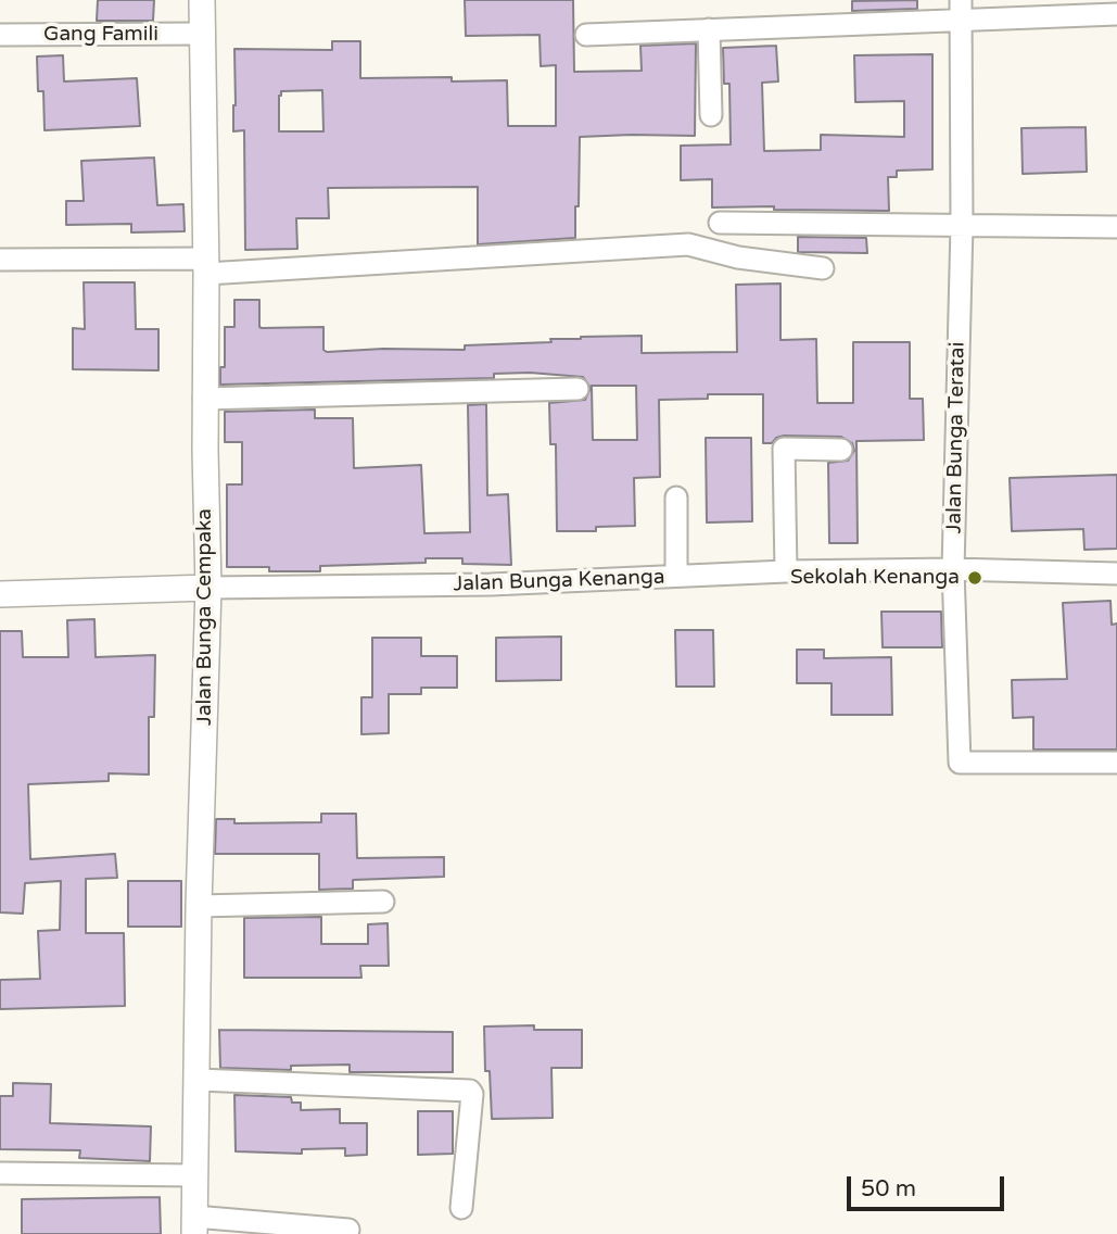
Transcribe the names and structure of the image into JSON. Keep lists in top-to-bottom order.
{
  "streets": {
    "street": [
      "Gang Famili",
      "Jalan Bunga Teratai",
      "Jalan Bunga Kenanga",
      "Jalan Bunga Cempaka"
    ]
  },
  "crossings": [
    ["Gang Famili", "Jalan Bunga Cempaka"],
    ["Jalan Bunga Teratai", "Jalan Bunga Kenanga"],
    ["Jalan Bunga Kenanga", "Jalan Bunga Cempaka"]
  ],
  "places": ["Sekolah Kenanga"],
  "scale_bar": "50 m"
}
